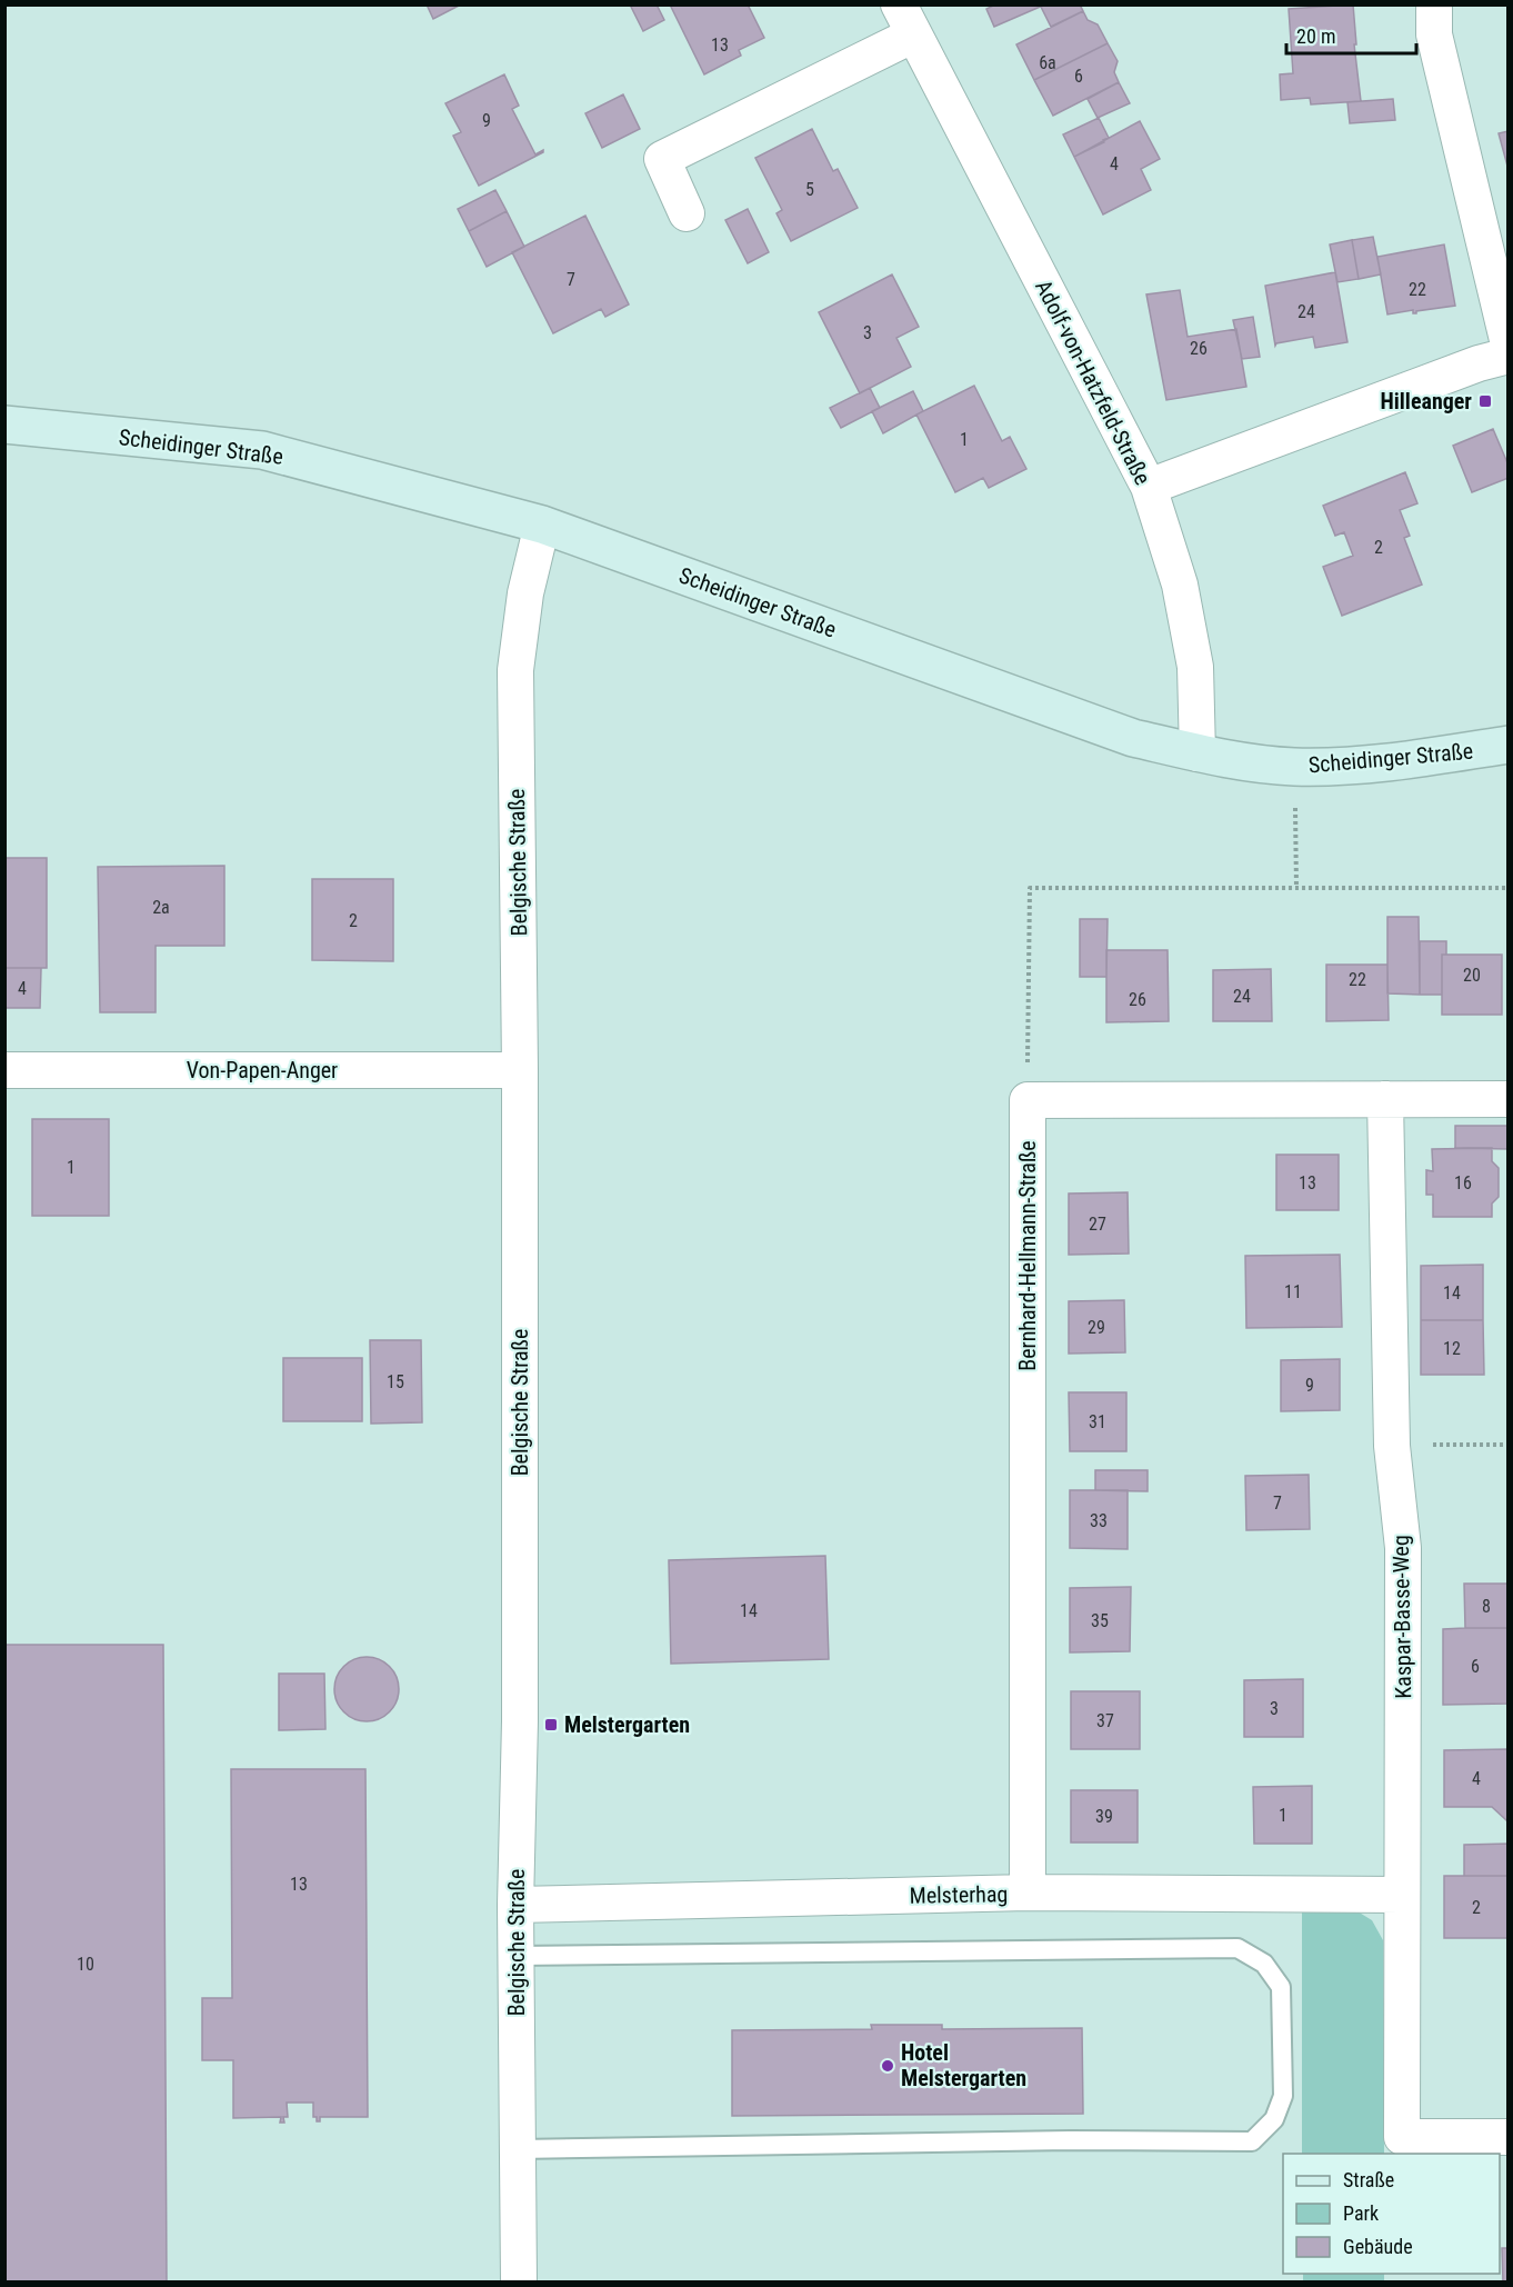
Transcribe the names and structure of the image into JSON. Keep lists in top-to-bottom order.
{
  "streets": {
    "main road": ["Scheidinger Straße"],
    "street": [
      "Adolf-von-Hatzfeld-Straße",
      "Belgische Straße",
      "Von-Papen-Anger",
      "Bernhard-Hellmann-Straße",
      "Kaspar-Basse-Weg",
      "Melsterhag"
    ]
  },
  "crossings": [
    ["Adolf-von-Hatzfeld-Straße", "Scheidinger Straße"],
    ["Scheidinger Straße", "Belgische Straße"],
    ["Belgische Straße", "Von-Papen-Anger"],
    ["Belgische Straße", "Melsterhag"],
    ["Bernhard-Hellmann-Straße", "Melsterhag"],
    ["Kaspar-Basse-Weg", "Melsterhag"]
  ],
  "places": {
    "transit": ["Hilleanger", "Melstergarten"],
    "other": ["Hotel Melstergarten"]
  },
  "house_numbers": [
    "13",
    "6a",
    "6",
    "9",
    "4",
    "5",
    "7",
    "22",
    "24",
    "3",
    "26",
    "1",
    "2",
    "2a",
    "2",
    "20",
    "22",
    "4",
    "24",
    "26",
    "1",
    "13",
    "16",
    "27",
    "11",
    "14",
    "29",
    "12",
    "15",
    "9",
    "31",
    "7",
    "33",
    "8",
    "14",
    "35",
    "6",
    "3",
    "37",
    "4",
    "1",
    "39",
    "13",
    "2",
    "10"
  ],
  "legend": ["Straße", "Park", "Gebäude"],
  "scale_bar": "20 m"
}
